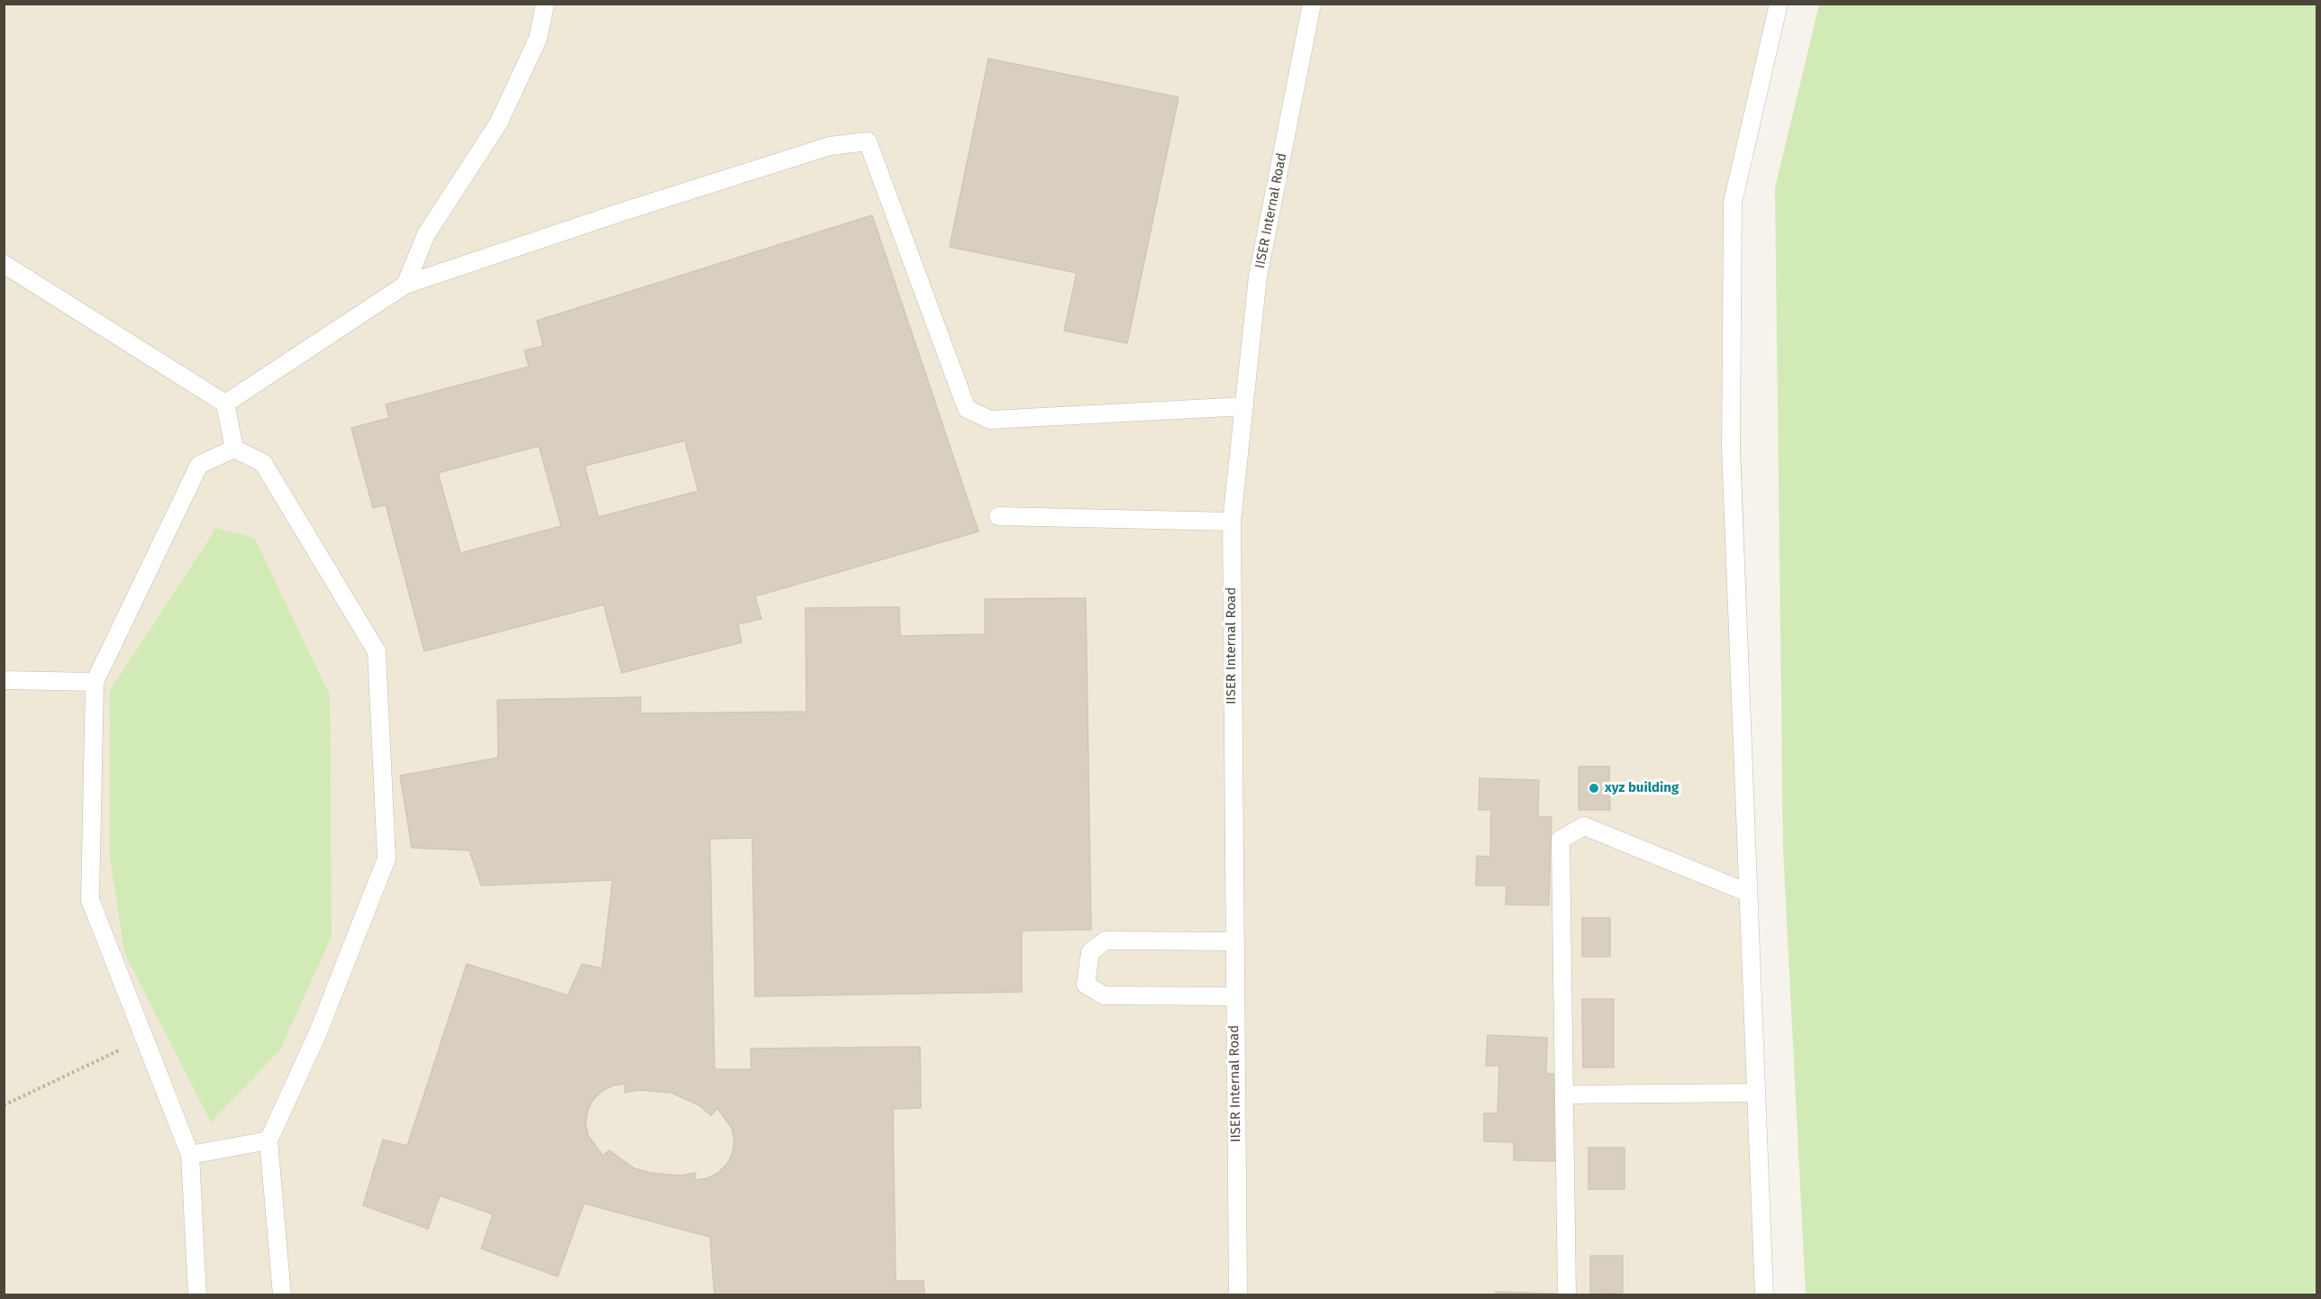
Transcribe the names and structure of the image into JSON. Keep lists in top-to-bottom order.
{
  "streets": {
    "lane": ["IISER Internal Road"]
  },
  "places": ["xyz building"]
}
